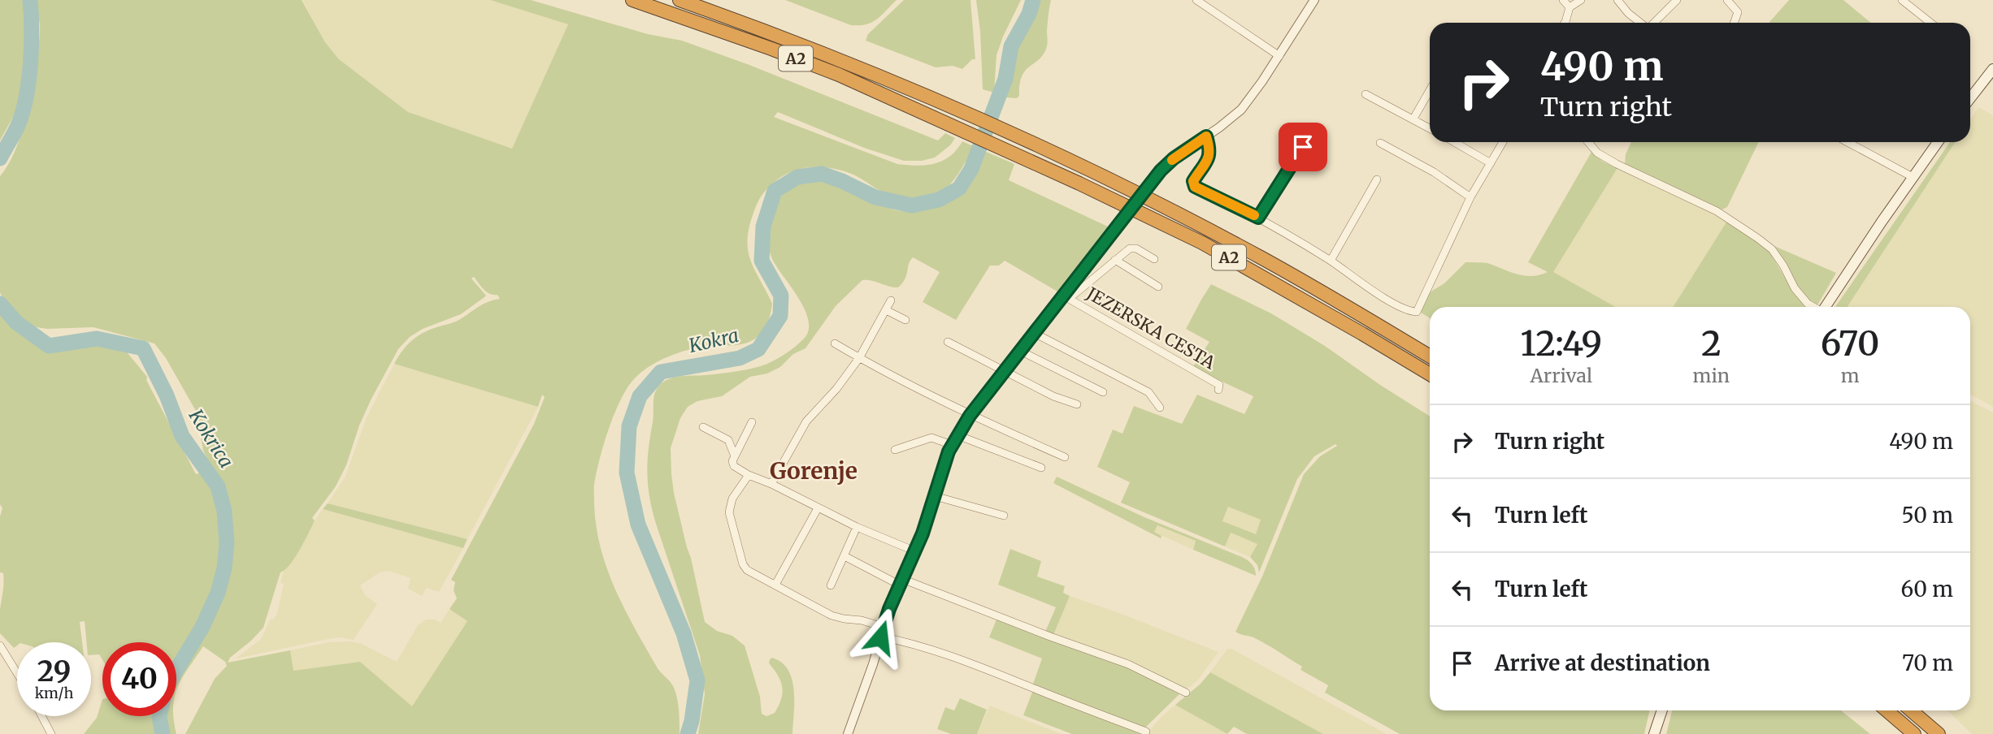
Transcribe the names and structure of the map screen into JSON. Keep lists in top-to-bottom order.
{
  "streets": {
    "highway": ["A2"],
    "street": ["JEZERSKA CESTA"]
  },
  "districts": ["Gorenje"],
  "water": ["Kokra", "Kokrica"],
  "page": {
    "turn": ["490 m", "Turn right"],
    "eta": [
      "12:49",
      "Arrival",
      "2",
      "min",
      "670",
      "m"
    ],
    "list": [
      {
        "name": "Turn right",
        "value": "490 m"
      },
      {
        "name": "Turn left",
        "value": "50 m"
      },
      {
        "name": "Turn left",
        "value": "60 m"
      },
      {
        "name": "Arrive at destination",
        "value": "70 m"
      }
    ],
    "speed": "29 km/h",
    "limit": "40"
  }
}
